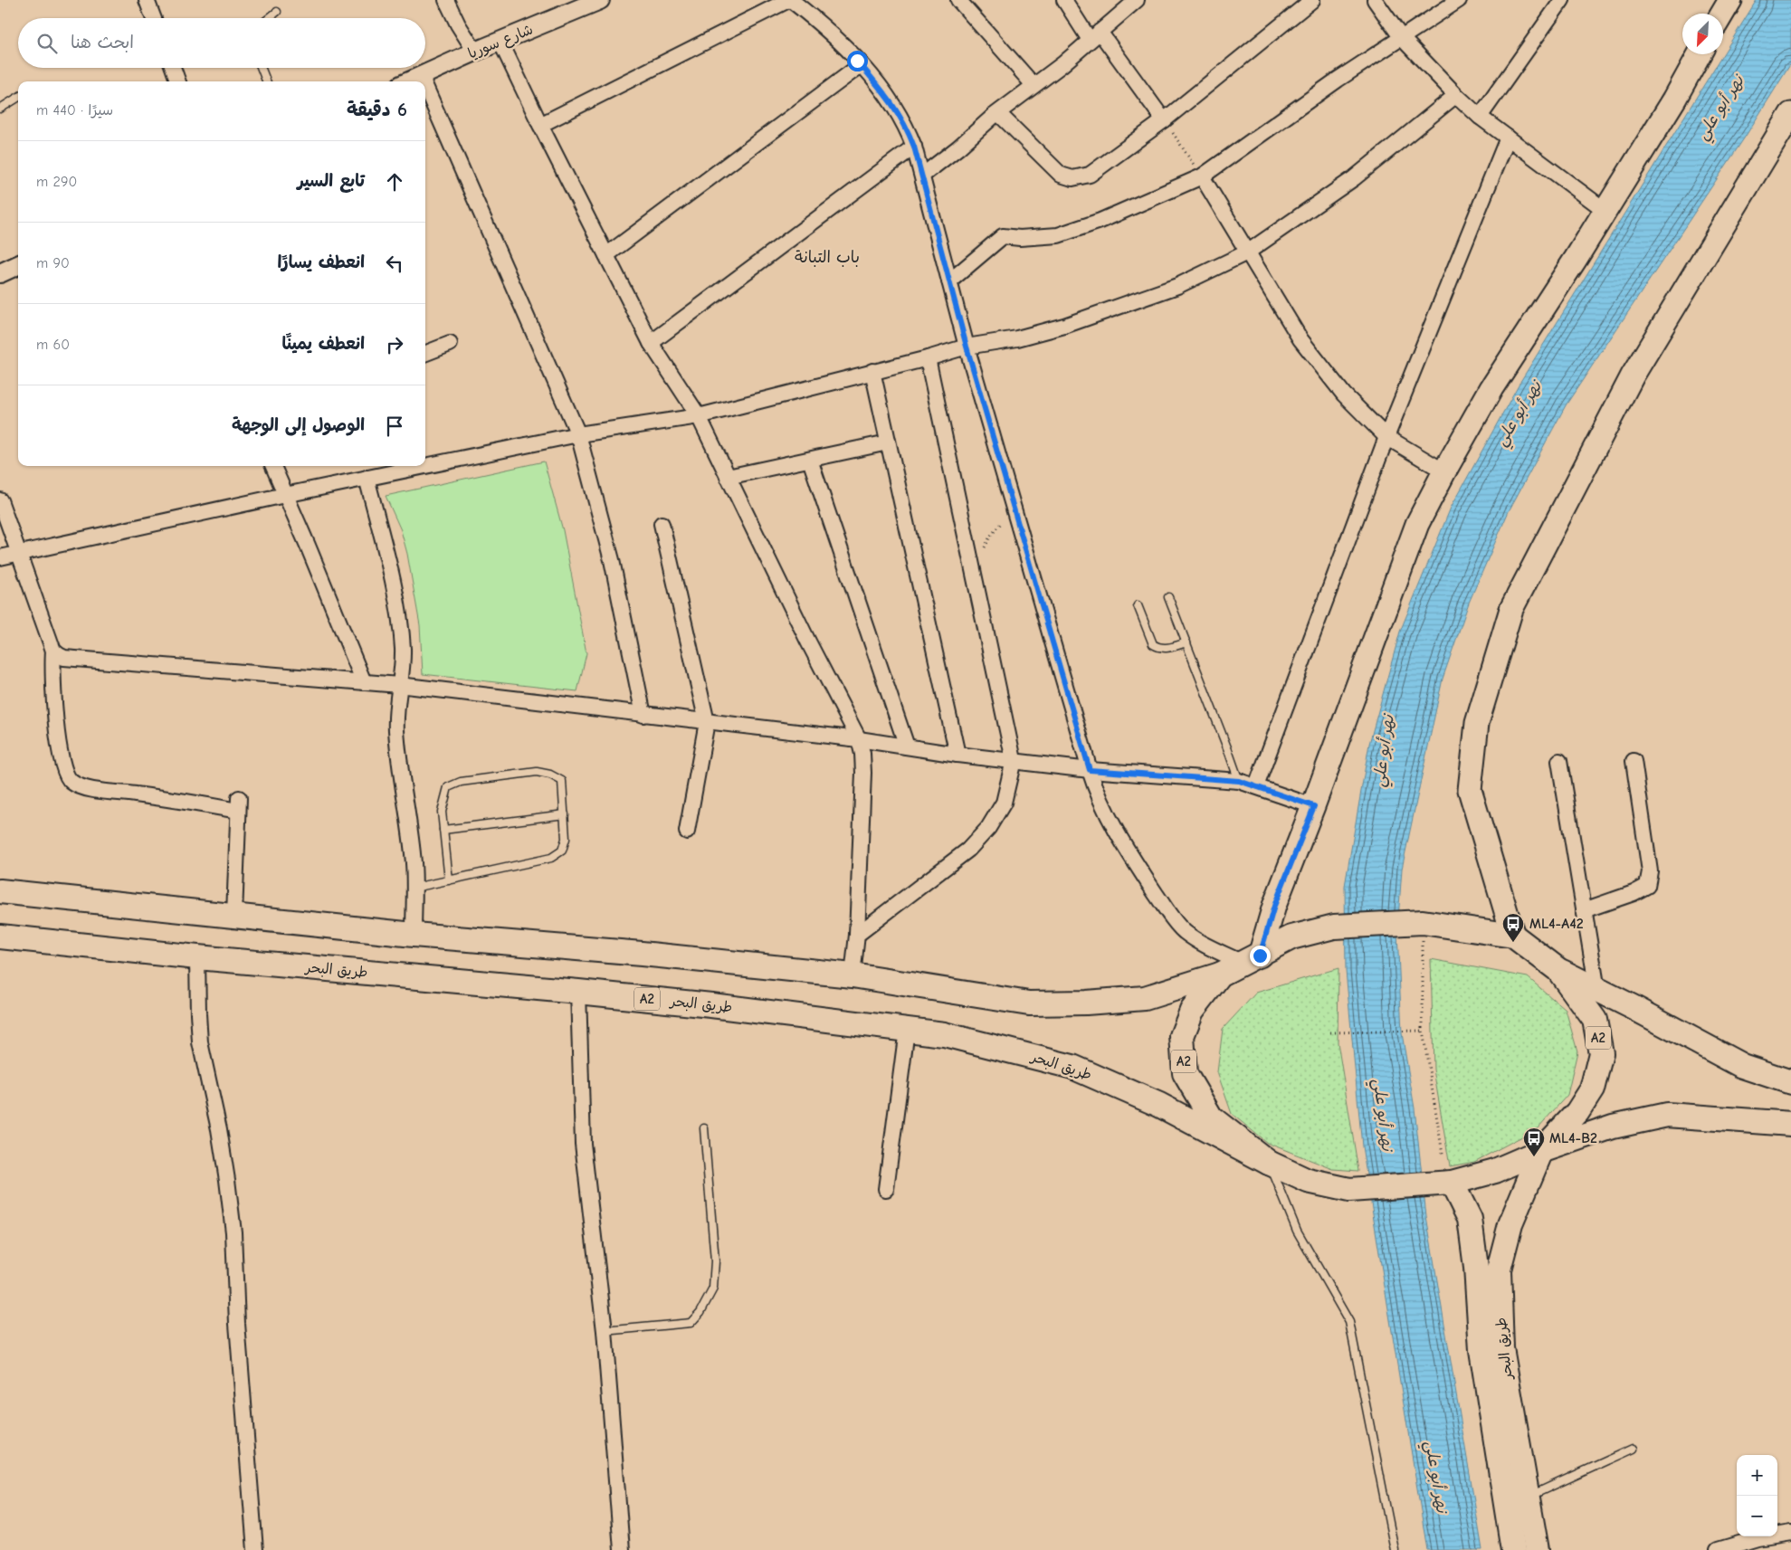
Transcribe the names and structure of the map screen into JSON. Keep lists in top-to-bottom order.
{
  "streets": {
    "highway": ["طريق البحر", "A2"],
    "street": ["شارع سوريا"]
  },
  "crossings": [
    ["طريق البحر", "A2"]
  ],
  "districts": ["باب التبانة"],
  "water": ["نهر أبو علي"],
  "places": {
    "bus stop": ["ML4-A42", "ML4-B2"]
  },
  "north": "bottom left",
  "page": {
    "search": "ابحث هنا",
    "heading": ["6 دقيقة", "سيرًا · 440 m"],
    "list": [
      ["تابع السير", "290 m"],
      ["انعطف يسارًا", "90 m"],
      ["انعطف يمينًا", "60 m"],
      "الوصول إلى الوجهة"
    ],
    "map_buttons": ["+", "−"]
  }
}
